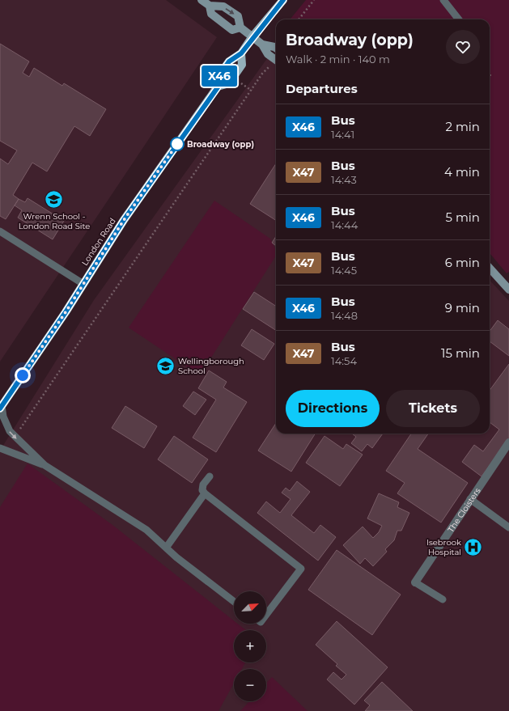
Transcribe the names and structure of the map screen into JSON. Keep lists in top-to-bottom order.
{
  "streets": {
    "main road": ["London Road"],
    "street": ["The Cloisters"]
  },
  "places": {
    "other": ["Broadway (opp)"],
    "school or university": ["Wrenn School - London Road Site", "Wellingborough School"],
    "hospital": ["Isebrook Hospital"]
  },
  "lines": ["bus line X46"],
  "north": "top right",
  "page": {
    "on_map": "X46",
    "heading": [
      ["Broadway (opp)", "Walk · 2 min · 140 m"],
      "Departures"
    ],
    "list": [
      {
        "mark": "X46",
        "name": "Bus",
        "note": "14:41",
        "value": "2 min"
      },
      {
        "mark": "X47",
        "name": "Bus",
        "note": "14:43",
        "value": "4 min"
      },
      {
        "mark": "X46",
        "name": "Bus",
        "note": "14:44",
        "value": "5 min"
      },
      {
        "mark": "X47",
        "name": "Bus",
        "note": "14:45",
        "value": "6 min"
      },
      {
        "mark": "X46",
        "name": "Bus",
        "note": "14:48",
        "value": "9 min"
      },
      {
        "mark": "X47",
        "name": "Bus",
        "note": "14:54",
        "value": "15 min"
      }
    ],
    "buttons": ["Directions", "Tickets"],
    "map_buttons": ["+", "−"]
  }
}
